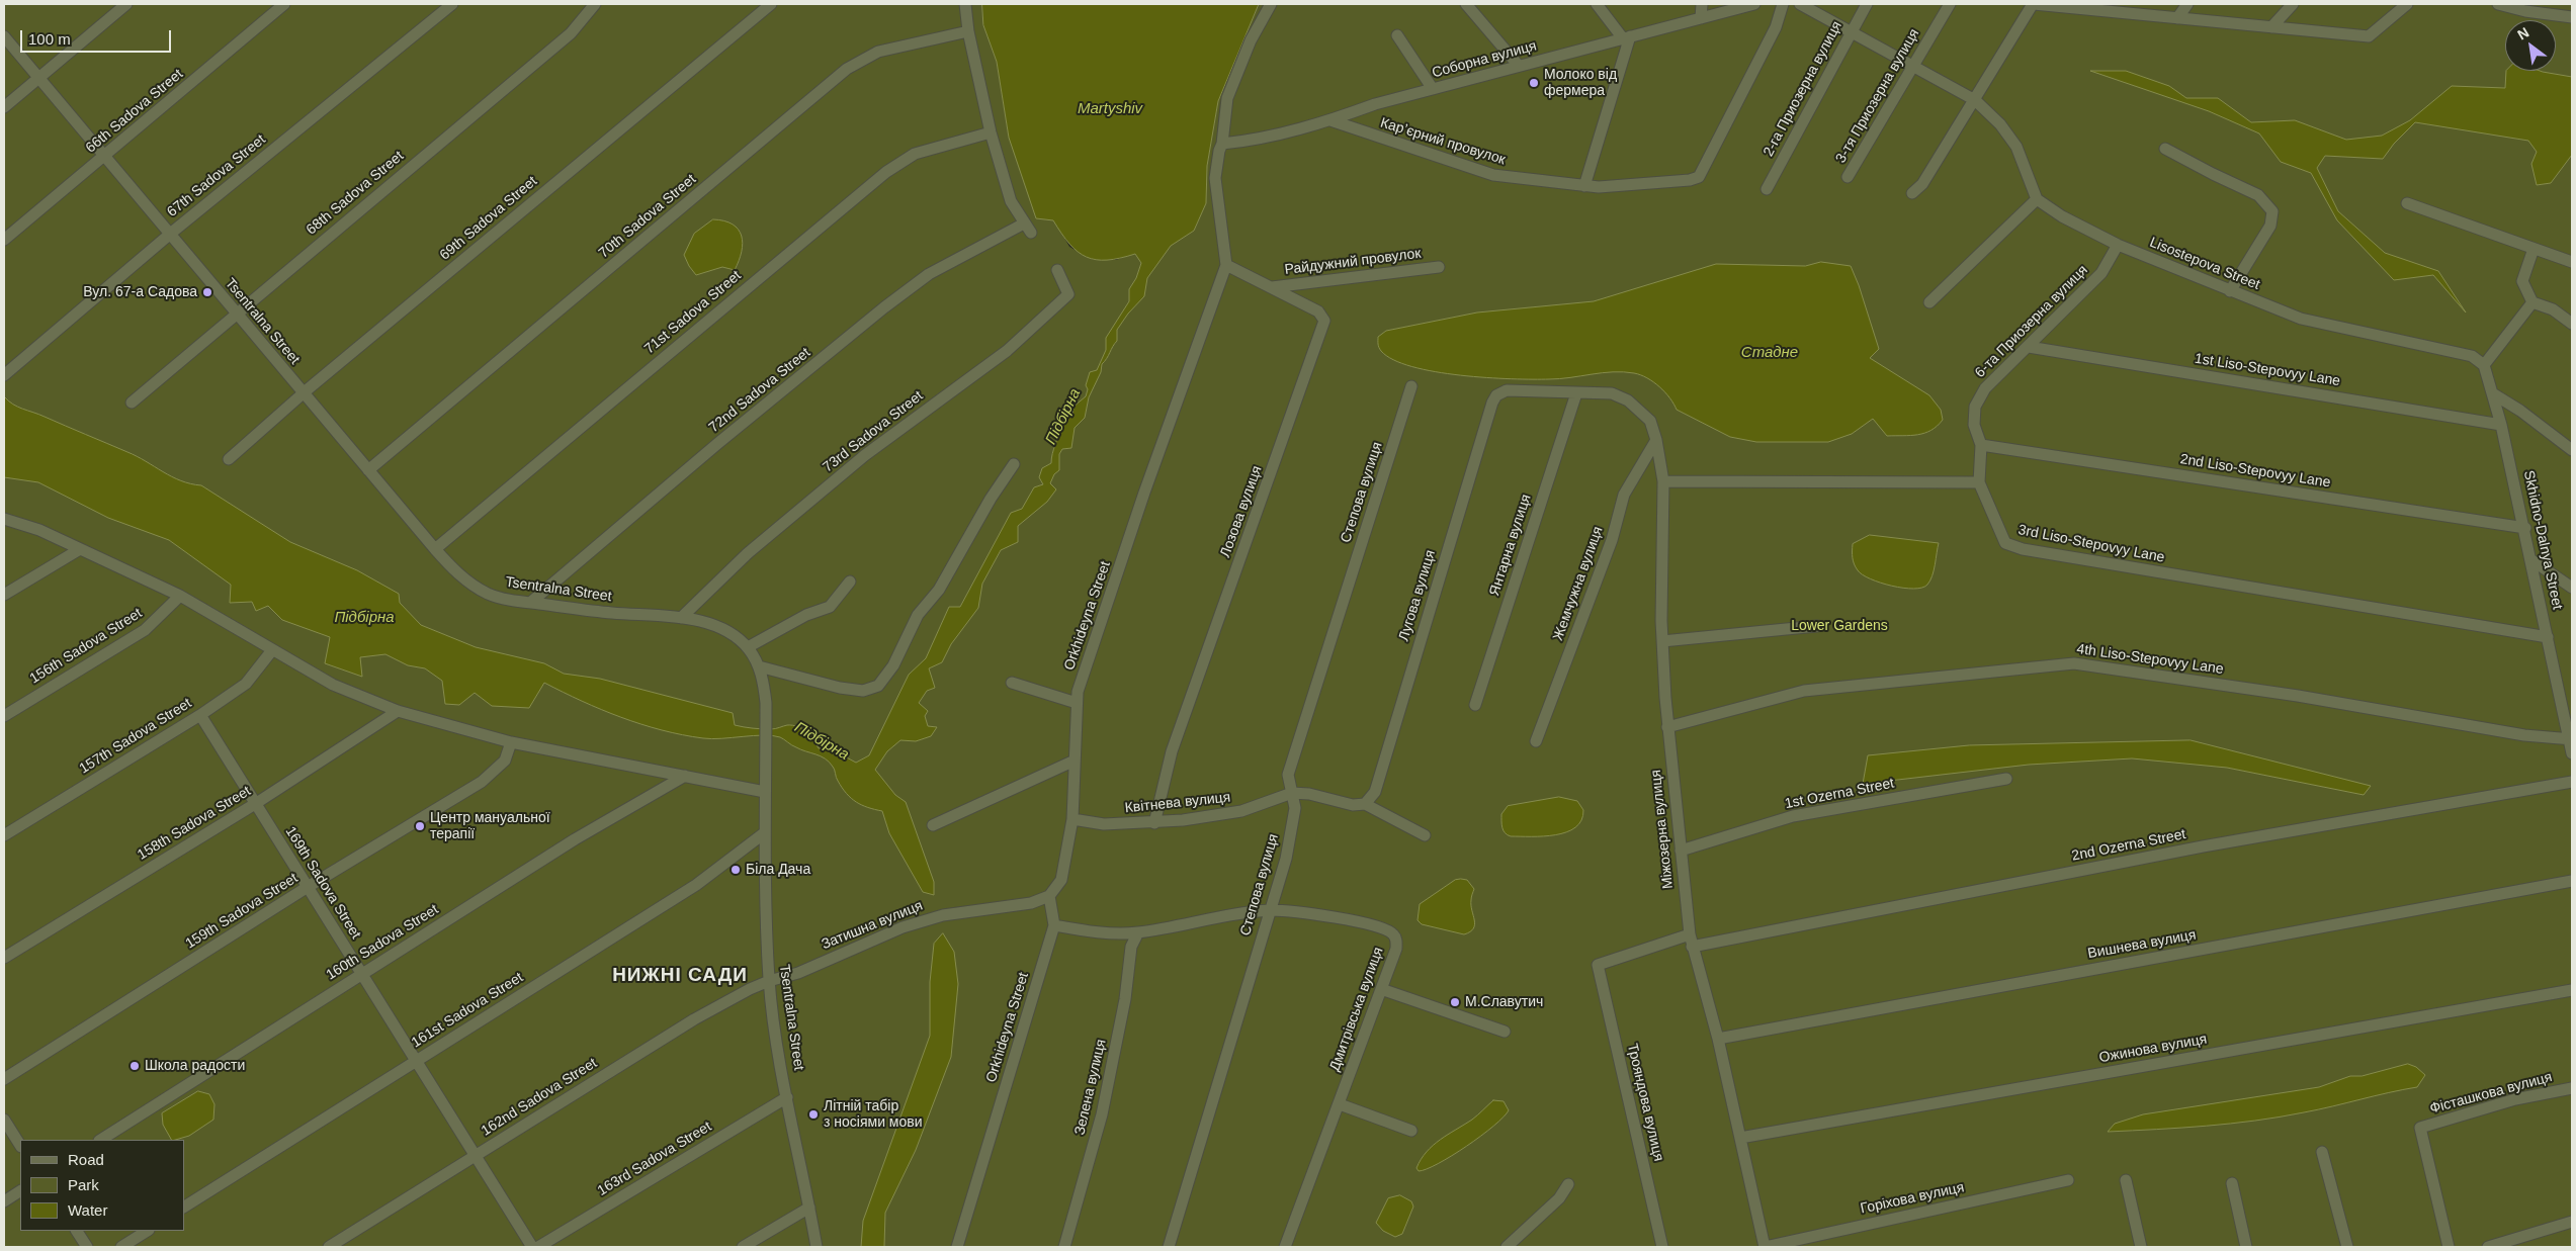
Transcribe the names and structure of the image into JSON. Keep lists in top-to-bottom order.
{
  "streets": {
    "street": [
      "Соборна вулиця",
      "2-га Приозерна вулиця",
      "3-тя Приозерна вулиця",
      "66th Sadova Street",
      "Карʼєрний провулок",
      "67th Sadova Street",
      "68th Sadova Street",
      "70th Sadova Street",
      "69th Sadova Street",
      "Райдужний провулок",
      "Lisostepova Street",
      "71st Sadova Street",
      "Tsentralna Street",
      "6-та Приозерна вулиця",
      "1st Liso-Stepovyy Lane",
      "72nd Sadova Street",
      "73rd Sadova Street",
      "2nd Liso-Stepovyy Lane",
      "Степова вулиця",
      "Лозова вулиця",
      "Skhidno-Dalnya Street",
      "3rd Liso-Stepovyy Lane",
      "Янтарна вулиця",
      "Жемчужна вулиця",
      "Лугова вулиця",
      "Orkhideyna Street",
      "156th Sadova Street",
      "4th Liso-Stepovyy Lane",
      "157th Sadova Street",
      "1st Ozerna Street",
      "Квітнева вулиця",
      "158th Sadova Street",
      "Міжозерна вулиця",
      "2nd Ozerna Street",
      "169th Sadova Street",
      "159th Sadova Street",
      "Затишна вулиця",
      "160th Sadova Street",
      "Вишнева вулиця",
      "Дмитрівська вулиця",
      "161st Sadova Street",
      "Ожинова вулиця",
      "Зелена вулиця",
      "Фісташкова вулиця",
      "162nd Sadova Street",
      "Трояндова вулиця",
      "163rd Sadova Street",
      "Горіхова вулиця"
    ]
  },
  "crossings": [
    ["Соборна вулиця", "Карʼєрний провулок"],
    ["Соборна вулиця", "Orkhideyna Street"],
    ["66th Sadova Street", "Tsentralna Street"],
    ["67th Sadova Street", "Tsentralna Street"],
    ["68th Sadova Street", "Tsentralna Street"],
    ["70th Sadova Street", "Tsentralna Street"],
    ["69th Sadova Street", "Tsentralna Street"],
    ["Райдужний провулок", "Лозова вулиця"],
    ["Lisostepova Street", "6-та Приозерна вулиця"],
    ["Lisostepova Street", "Skhidno-Dalnya Street"],
    ["71st Sadova Street", "Tsentralna Street"],
    ["71st Sadova Street", "72nd Sadova Street"],
    ["Tsentralna Street", "72nd Sadova Street"],
    ["Tsentralna Street", "73rd Sadova Street"],
    ["Tsentralna Street", "Затишна вулиця"],
    ["Tsentralna Street", "161st Sadova Street"],
    ["Tsentralna Street", "162nd Sadova Street"],
    ["Tsentralna Street", "163rd Sadova Street"],
    ["6-та Приозерна вулиця", "1st Liso-Stepovyy Lane"],
    ["6-та Приозерна вулиця", "2nd Liso-Stepovyy Lane"],
    ["6-та Приозерна вулиця", "3rd Liso-Stepovyy Lane"],
    ["1st Liso-Stepovyy Lane", "Skhidno-Dalnya Street"],
    ["2nd Liso-Stepovyy Lane", "Skhidno-Dalnya Street"],
    ["Степова вулиця", "Квітнева вулиця"],
    ["Степова вулиця", "Дмитрівська вулиця"],
    ["Лозова вулиця", "Orkhideyna Street"],
    ["Лозова вулиця", "Квітнева вулиця"],
    ["Skhidno-Dalnya Street", "3rd Liso-Stepovyy Lane"],
    ["Skhidno-Dalnya Street", "4th Liso-Stepovyy Lane"],
    ["Янтарна вулиця", "Лугова вулиця"],
    ["Янтарна вулиця", "Міжозерна вулиця"],
    ["Жемчужна вулиця", "Міжозерна вулиця"],
    ["Лугова вулиця", "Квітнева вулиця"],
    ["Лугова вулиця", "Міжозерна вулиця"],
    ["Orkhideyna Street", "Квітнева вулиця"],
    ["Orkhideyna Street", "Затишна вулиця"],
    ["Orkhideyna Street", "Дмитрівська вулиця"],
    ["4th Liso-Stepovyy Lane", "Міжозерна вулиця"],
    ["157th Sadova Street", "169th Sadova Street"],
    ["1st Ozerna Street", "Міжозерна вулиця"],
    ["158th Sadova Street", "169th Sadova Street"],
    ["Міжозерна вулиця", "2nd Ozerna Street"],
    ["Міжозерна вулиця", "Вишнева вулиця"],
    ["Міжозерна вулиця", "Ожинова вулиця"],
    ["Міжозерна вулиця", "Горіхова вулиця"],
    ["2nd Ozerna Street", "Трояндова вулиця"],
    ["169th Sadova Street", "159th Sadova Street"],
    ["169th Sadova Street", "160th Sadova Street"],
    ["169th Sadova Street", "161st Sadova Street"],
    ["169th Sadova Street", "162nd Sadova Street"],
    ["Затишна вулиця", "162nd Sadova Street"],
    ["Дмитрівська вулиця", "Зелена вулиця"]
  ],
  "districts": ["НИЖНІ САДИ"],
  "water": ["Martyshiv", "Стадне", "Підбірна"],
  "parks": ["Lower Gardens"],
  "places": [
    "Молоко від фермера",
    "Вул. 67-а Садова",
    "Центр мануальної терапії",
    "Біла Дача",
    "М.Славутич",
    "Школа радости",
    "Літній табір з носіями мови"
  ],
  "legend": ["Road", "Park", "Water"],
  "scale_bar": "100 m",
  "north": "top left"
}
